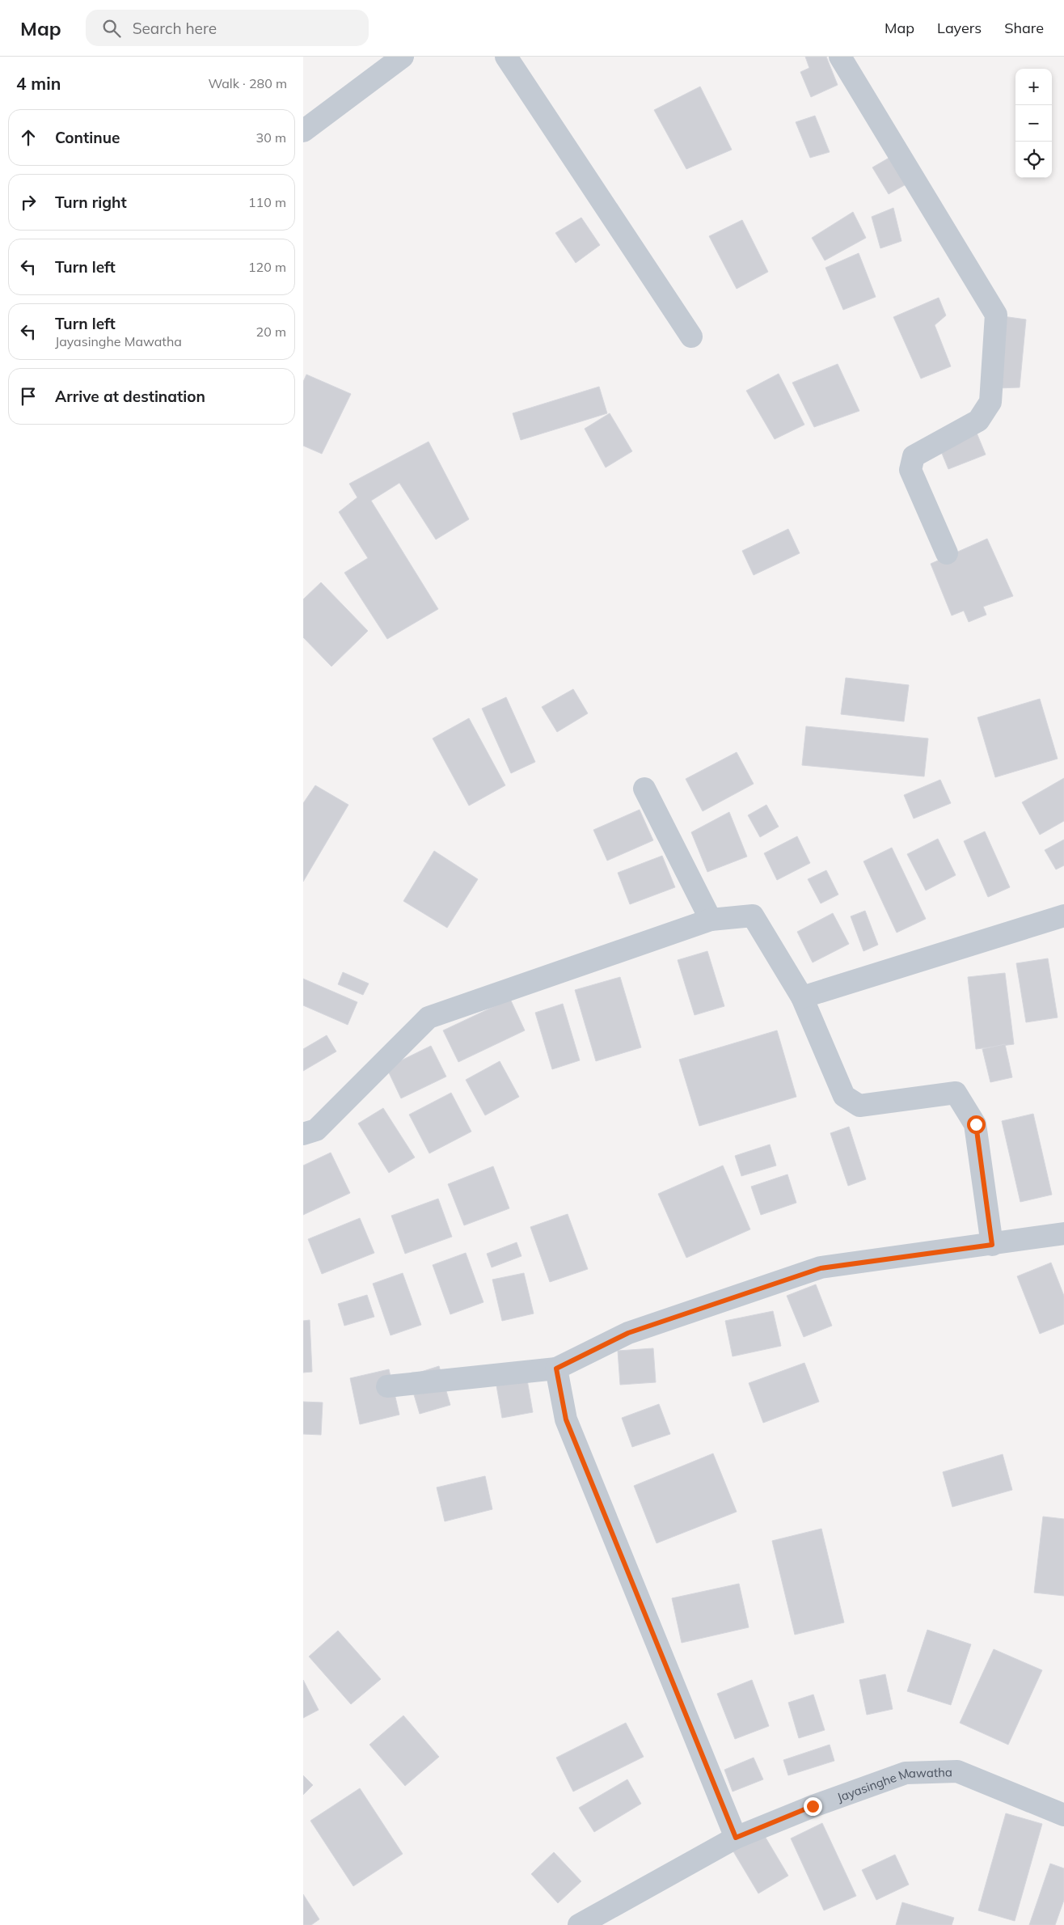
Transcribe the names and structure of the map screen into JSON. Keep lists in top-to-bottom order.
{
  "streets": {
    "street": ["Jayasinghe Mawatha"]
  },
  "page": {
    "header": "Map",
    "search": "Search here",
    "nav": ["Map", "Layers", "Share"],
    "heading": ["4 min", "Walk · 280 m"],
    "map_buttons": ["+", "−"],
    "list": [
      ["Continue", "30 m"],
      ["Turn right", "110 m"],
      ["Turn left", "120 m"],
      ["Turn left", "Jayasinghe Mawatha", "20 m"],
      "Arrive at destination"
    ]
  }
}
